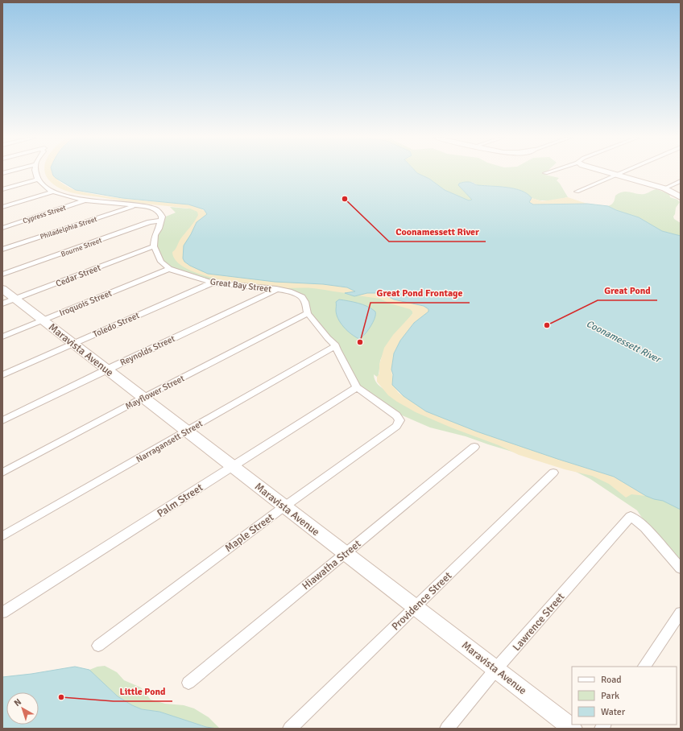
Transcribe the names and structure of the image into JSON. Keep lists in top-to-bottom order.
{
  "streets": {
    "main road": ["Maravista Avenue"],
    "street": [
      "Cypress Street",
      "Philadelphia Street",
      "Bourne Street",
      "Cedar Street",
      "Great Bay Street",
      "Iroquois Street",
      "Toledo Street",
      "Reynolds Street",
      "Mayflower Street",
      "Narragansett Street",
      "Palm Street",
      "Maple Street",
      "Hiawatha Street",
      "Providence Street",
      "Lawrence Street"
    ]
  },
  "crossings": [
    ["Cedar Street", "Maravista Avenue"],
    ["Great Bay Street", "Iroquois Street"],
    ["Great Bay Street", "Toledo Street"],
    ["Great Bay Street", "Reynolds Street"],
    ["Great Bay Street", "Mayflower Street"],
    ["Great Bay Street", "Narragansett Street"],
    ["Great Bay Street", "Palm Street"],
    ["Great Bay Street", "Maple Street"],
    ["Iroquois Street", "Maravista Avenue"],
    ["Toledo Street", "Maravista Avenue"],
    ["Maravista Avenue", "Reynolds Street"],
    ["Maravista Avenue", "Mayflower Street"],
    ["Maravista Avenue", "Narragansett Street"],
    ["Maravista Avenue", "Palm Street"],
    ["Maravista Avenue", "Maple Street"],
    ["Maravista Avenue", "Hiawatha Street"],
    ["Maravista Avenue", "Providence Street"],
    ["Maravista Avenue", "Lawrence Street"]
  ],
  "water": ["Coonamessett River"],
  "places": [
    "Coonamessett River",
    "Great Pond",
    "Great Pond Frontage",
    "Little Pond"
  ],
  "legend": ["Road", "Park", "Water"],
  "north": "top left"
}
